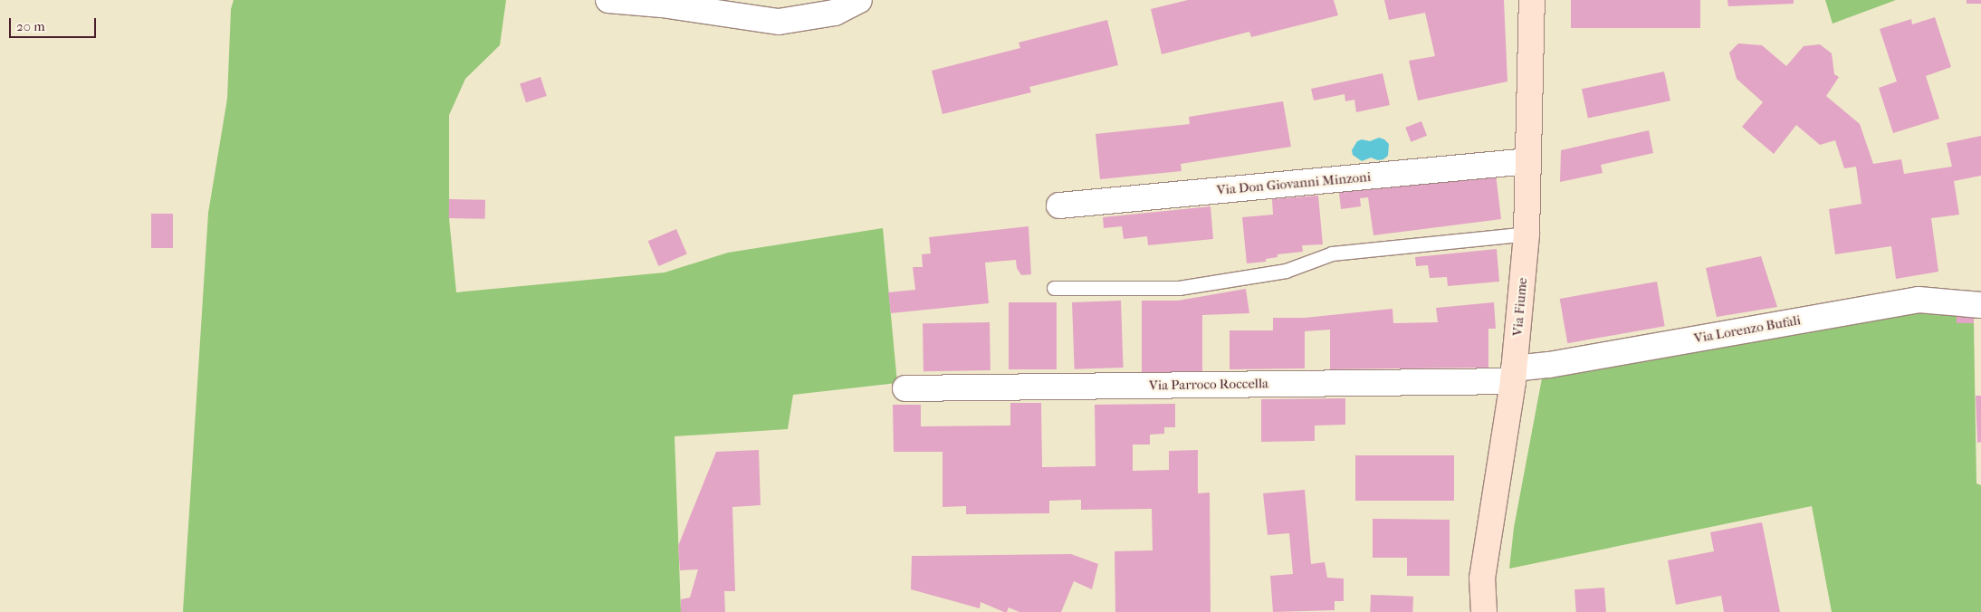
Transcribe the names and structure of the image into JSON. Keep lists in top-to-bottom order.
{
  "streets": {
    "street": [
      "Via Don Giovanni Minzoni",
      "Via Fiume",
      "Via Lorenzo Bufali",
      "Via Parroco Roccella"
    ]
  },
  "crossings": [
    ["Via Don Giovanni Minzoni", "Via Fiume"],
    ["Via Fiume", "Via Lorenzo Bufali"],
    ["Via Fiume", "Via Parroco Roccella"],
    ["Via Lorenzo Bufali", "Via Parroco Roccella"]
  ],
  "scale_bar": "20 m"
}
